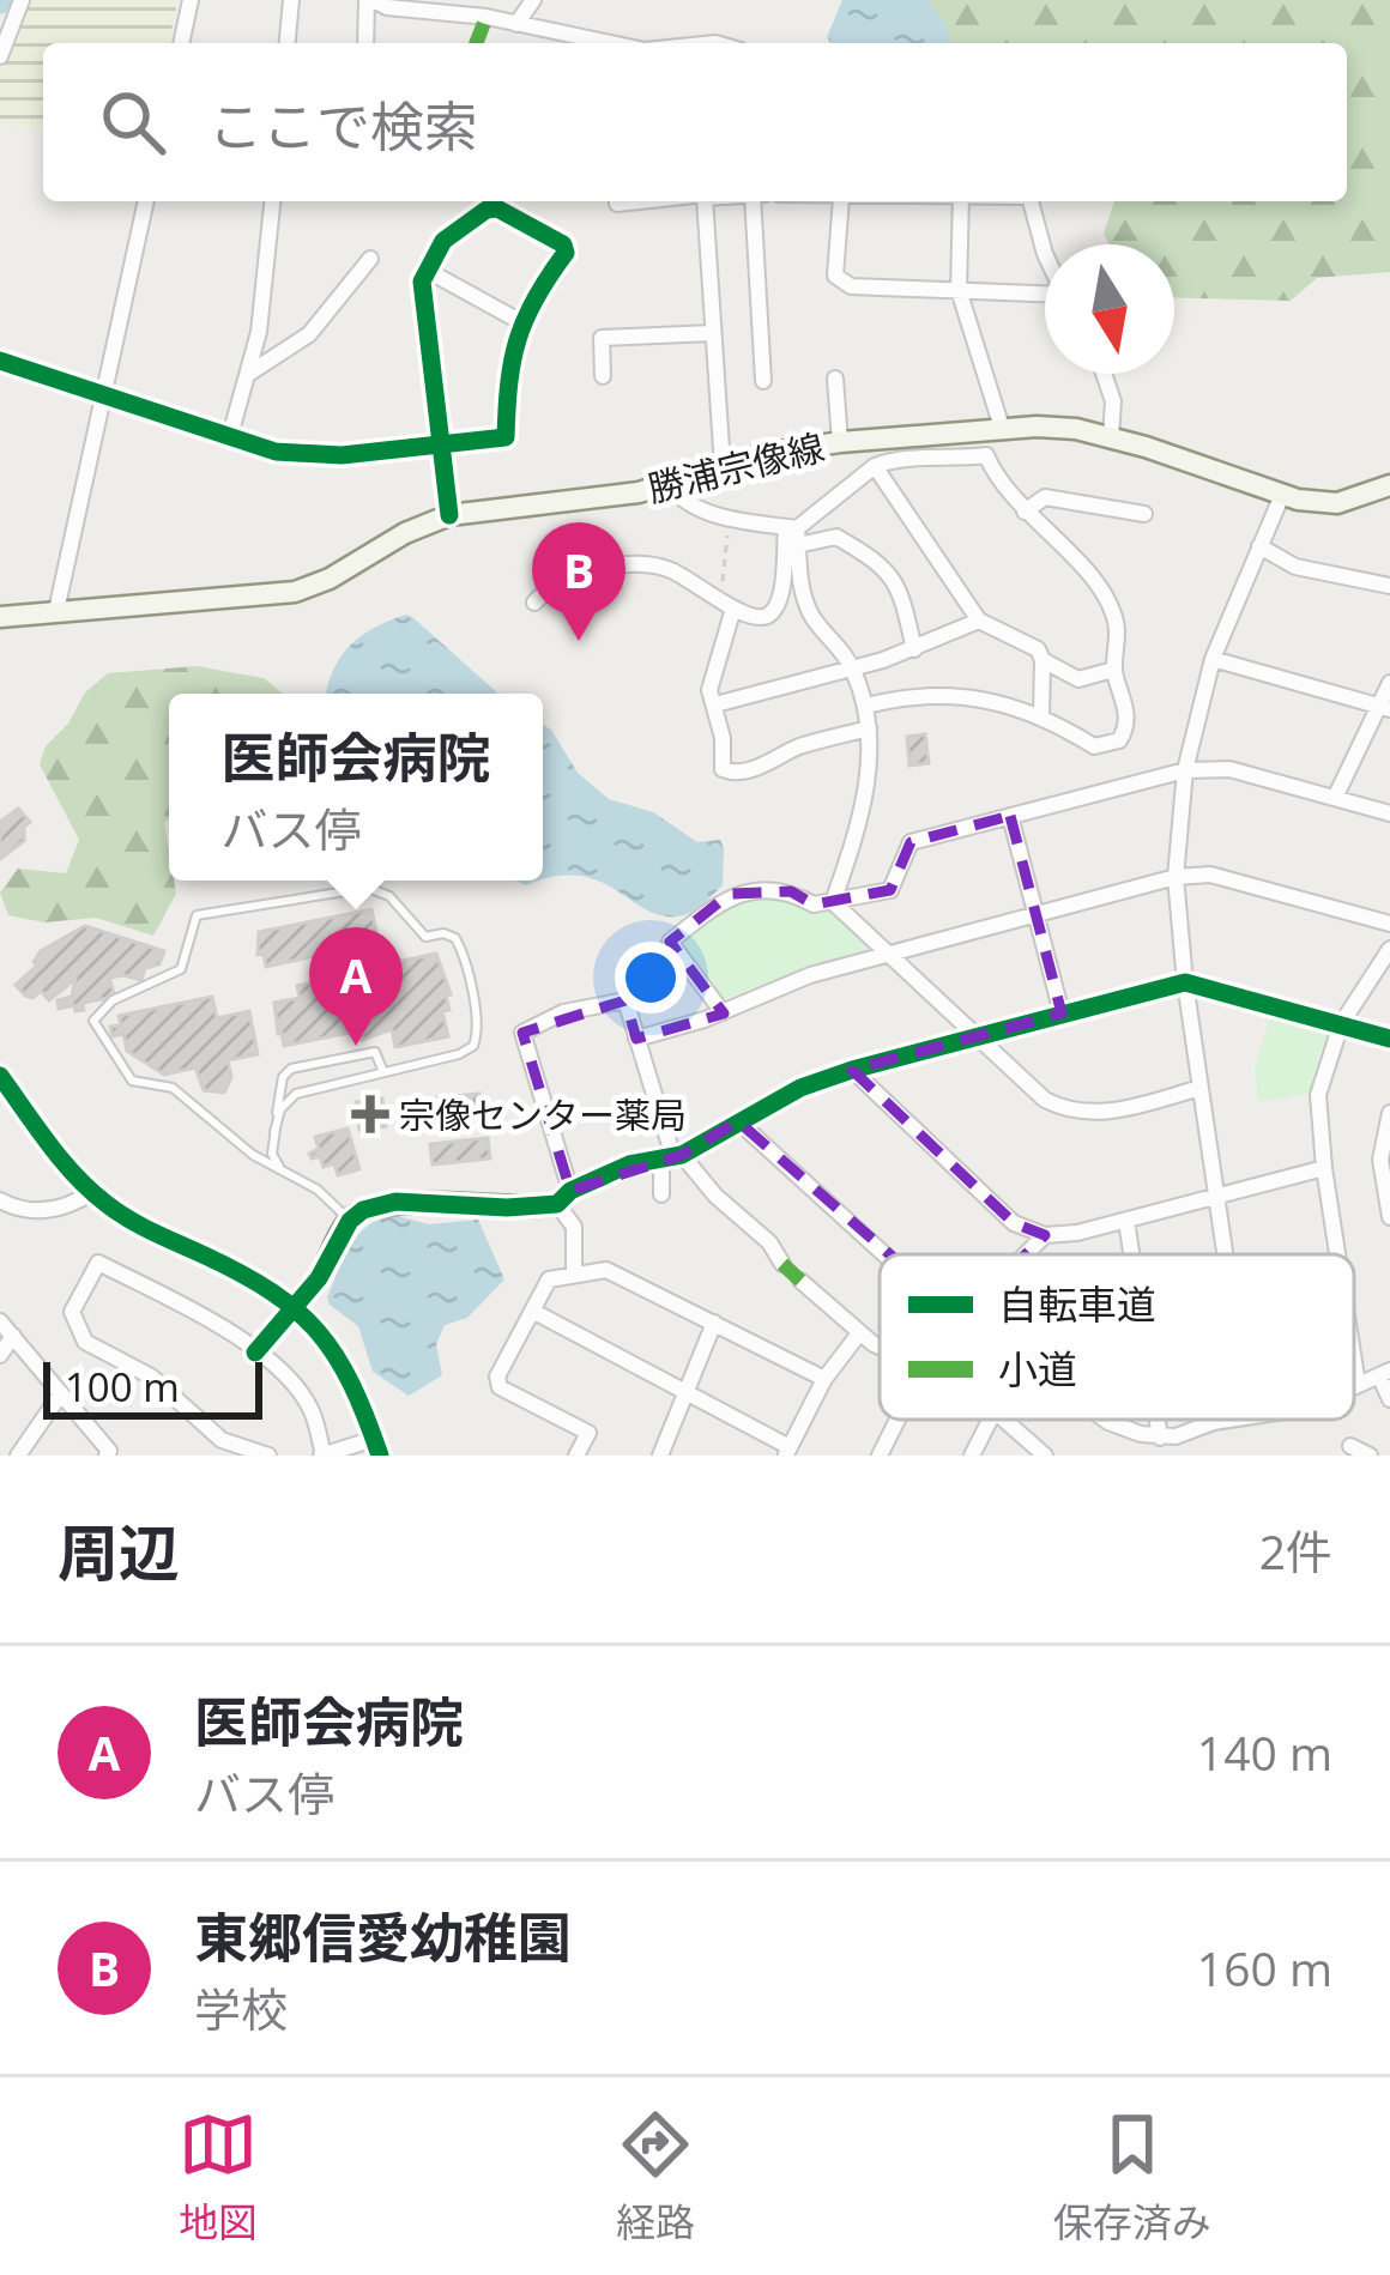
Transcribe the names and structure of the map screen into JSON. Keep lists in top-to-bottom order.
{
  "streets": {
    "main road": ["勝浦宗像線"]
  },
  "places": {
    "health": ["宗像センター薬局"]
  },
  "legend": ["自転車道", "小道"],
  "scale_bar": "100 m",
  "north": "bottom",
  "page": {
    "search": "ここで検索",
    "pins": ["B", "A"],
    "popup": ["医師会病院", "バス停"],
    "scale": "100 m",
    "heading": ["周辺", "2件"],
    "list": [
      {
        "mark": "A",
        "name": "医師会病院",
        "note": "バス停",
        "value": "140 m"
      },
      {
        "mark": "B",
        "name": "東郷信愛幼稚園",
        "note": "学校",
        "value": "160 m"
      }
    ],
    "nav": ["地図", "経路", "保存済み"]
  }
}
